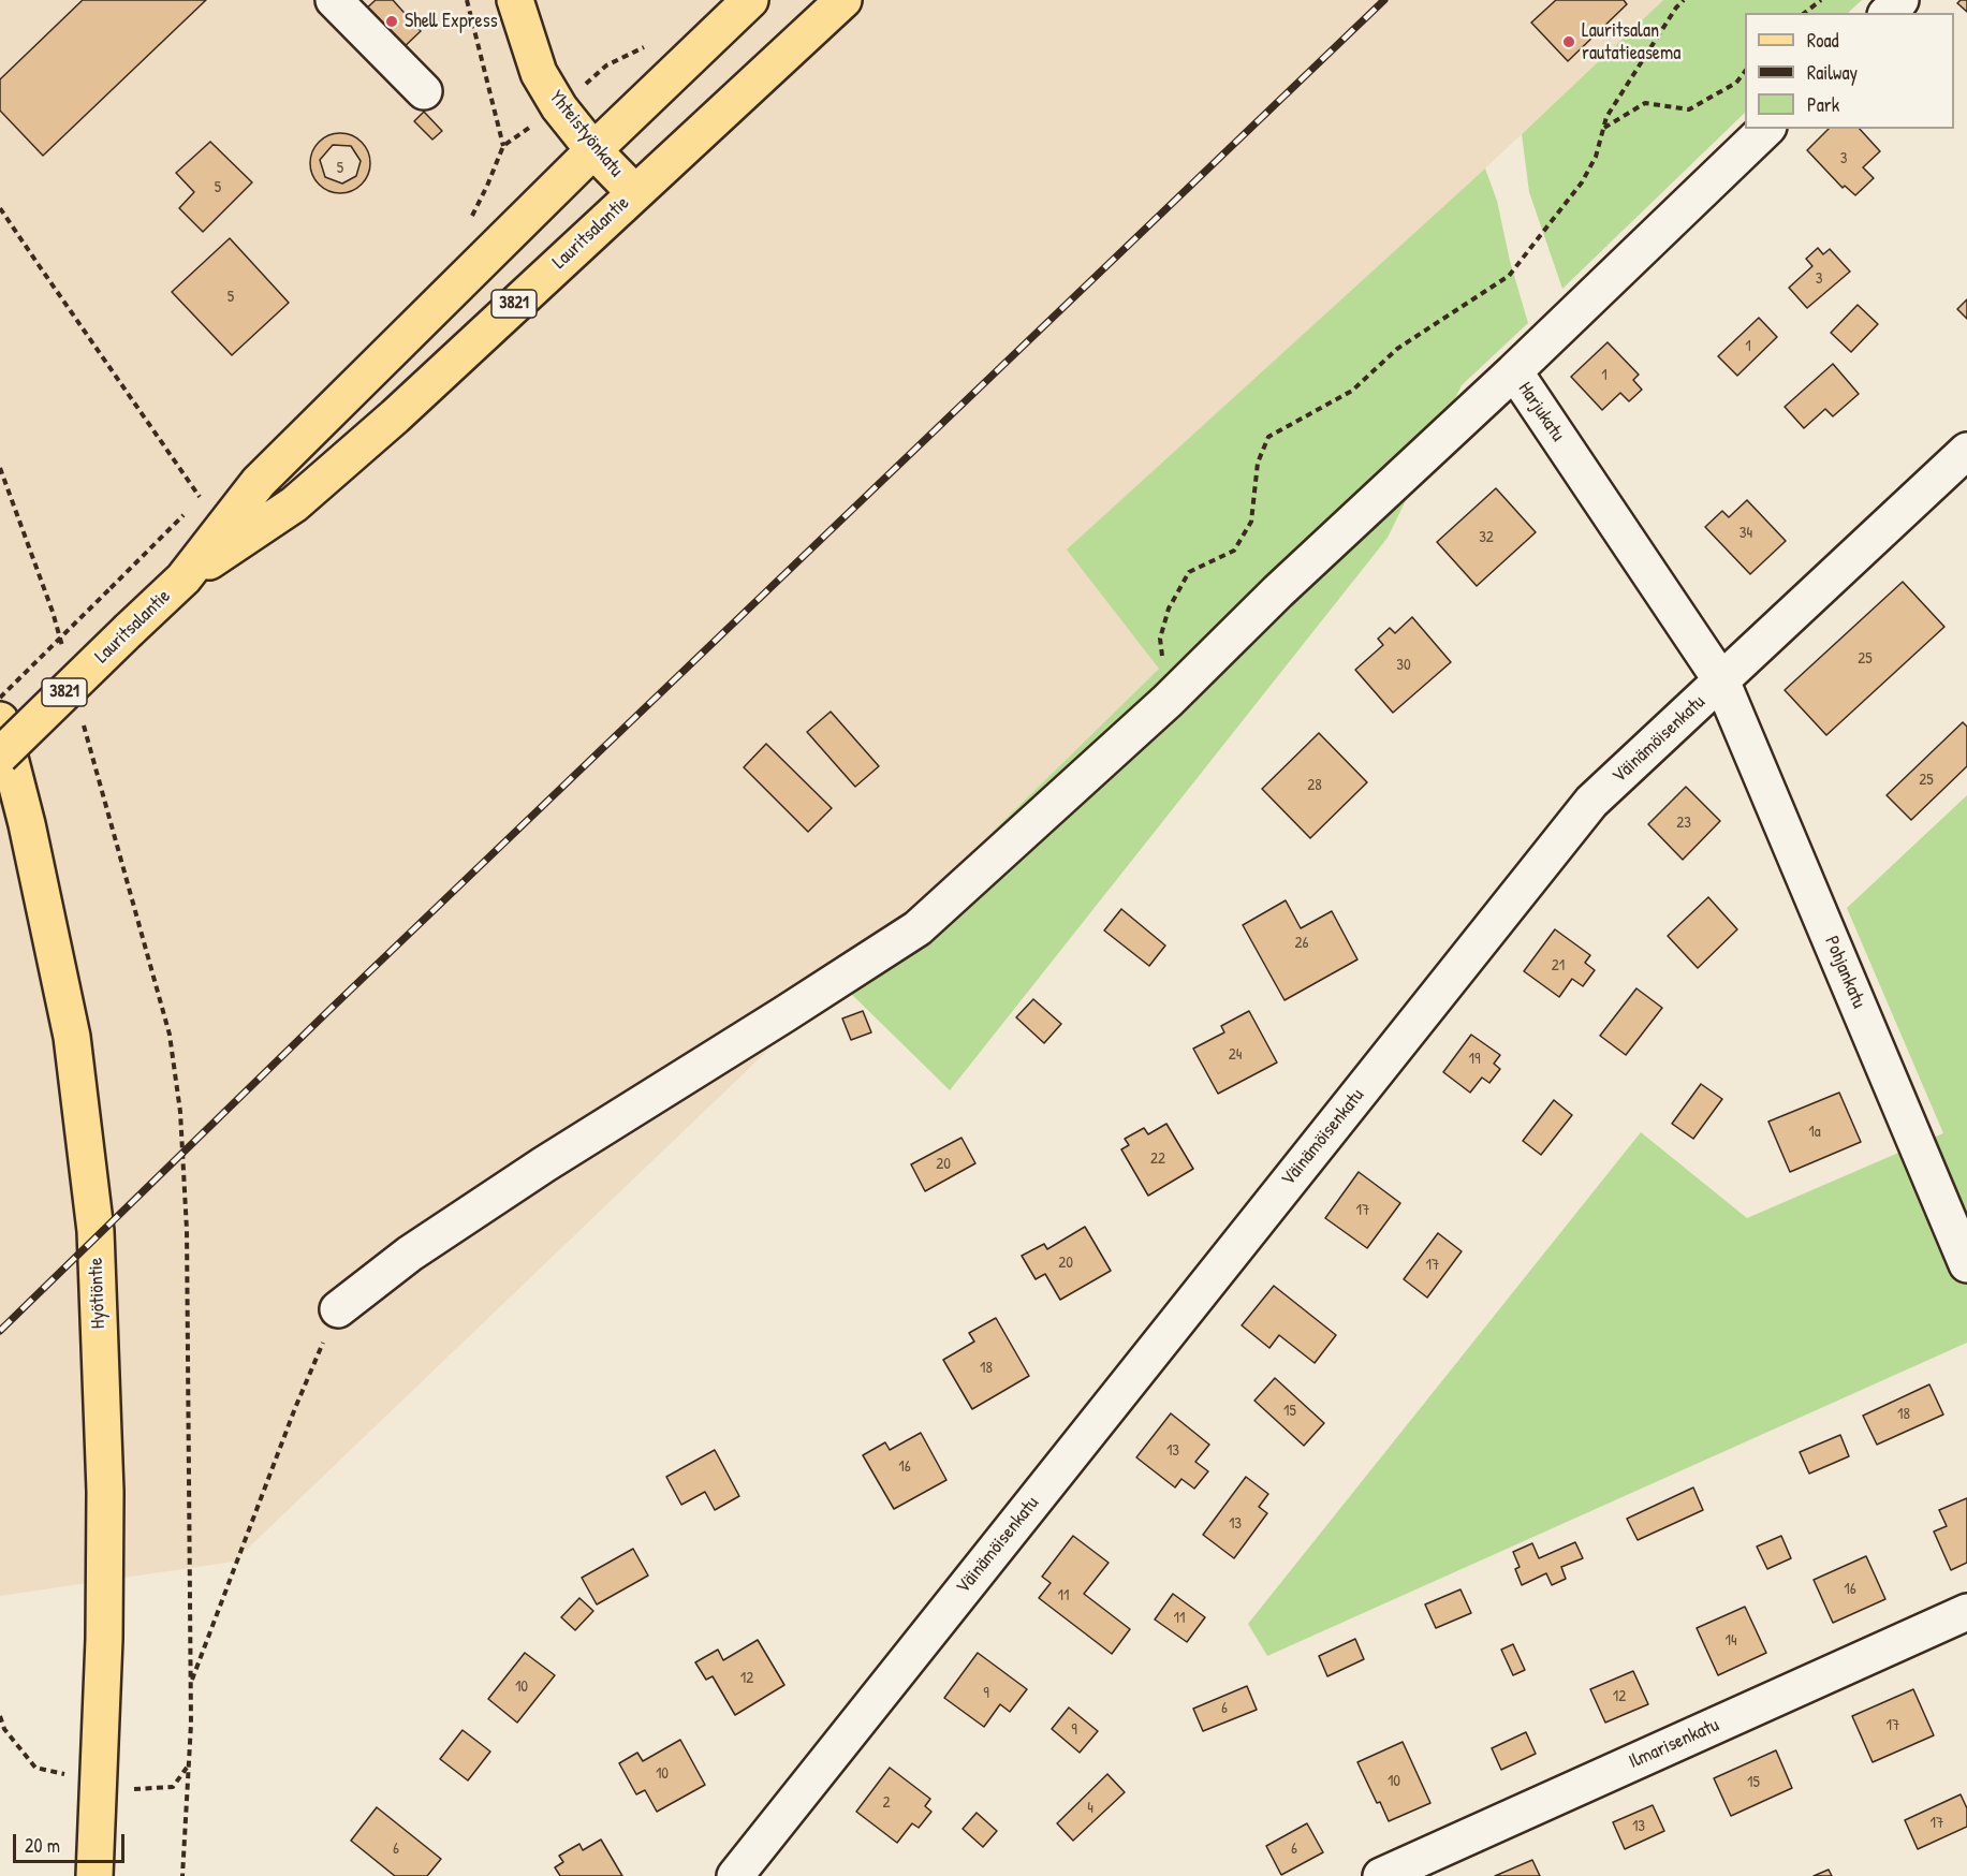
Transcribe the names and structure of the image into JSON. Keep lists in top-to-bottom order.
{
  "streets": {
    "main road": [
      "Yhteistyönkatu",
      "Lauritsalantie",
      "3821",
      "Hyötiöntie"
    ],
    "street": [
      "Harjukatu",
      "Väinämöisenkatu",
      "Pohjankatu",
      "Ilmarisenkatu"
    ]
  },
  "crossings": [
    ["Yhteistyönkatu", "Lauritsalantie"],
    ["Harjukatu", "Väinämöisenkatu"],
    ["Harjukatu", "Pohjankatu"],
    ["Väinämöisenkatu", "Pohjankatu"]
  ],
  "places": ["Shell Express", "Lauritsalan rautatieasema"],
  "house_numbers": [
    "3",
    "5",
    "5",
    "3",
    "5",
    "1",
    "1",
    "34",
    "32",
    "25",
    "30",
    "25",
    "28",
    "23",
    "26",
    "21",
    "24",
    "19",
    "1a",
    "22",
    "20",
    "17",
    "20",
    "17",
    "18",
    "15",
    "18",
    "13",
    "16",
    "13",
    "16",
    "11",
    "11",
    "14",
    "12",
    "10",
    "9",
    "12",
    "6",
    "17",
    "9",
    "10",
    "10",
    "15",
    "2",
    "4",
    "17",
    "13",
    "6",
    "6"
  ],
  "legend": ["Road", "Railway", "Park"],
  "scale_bar": "20 m"
}
